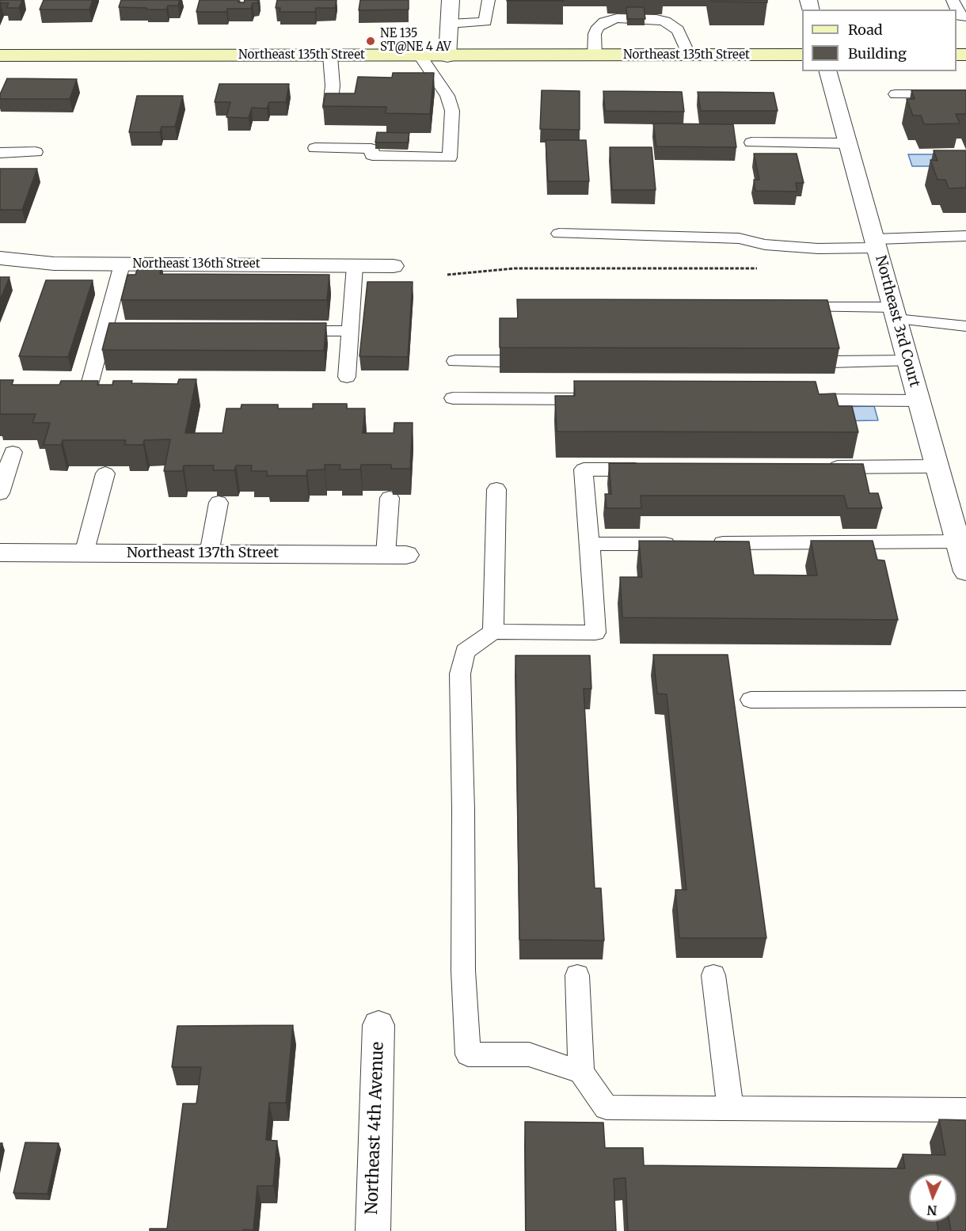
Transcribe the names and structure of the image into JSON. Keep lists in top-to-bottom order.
{
  "streets": {
    "main road": ["Northeast 135th Street"],
    "street": [
      "Northeast 136th Street",
      "Northeast 3rd Court",
      "Northeast 137th Street",
      "Northeast 4th Avenue"
    ]
  },
  "places": ["NE 135 ST@NE 4 AV"],
  "legend": ["Road", "Building"],
  "north": "bottom"
}
